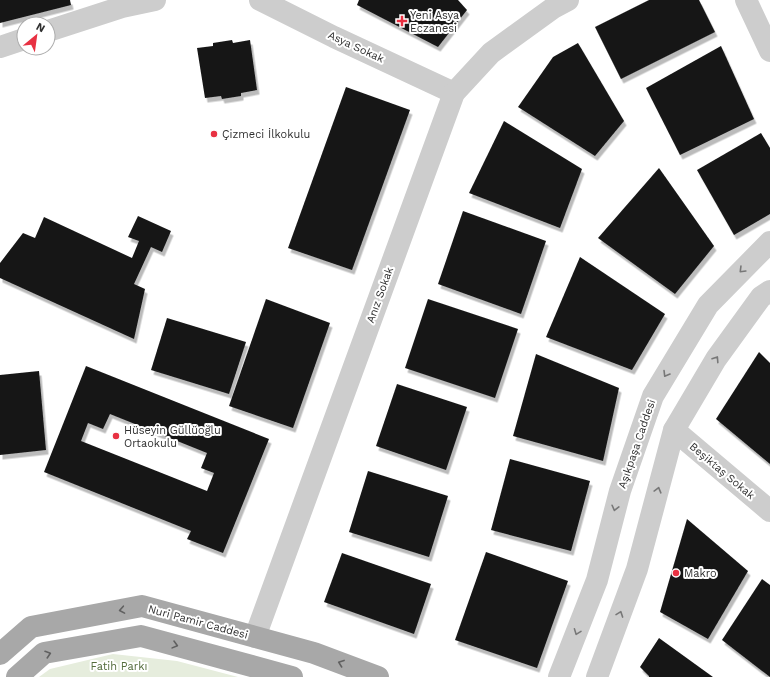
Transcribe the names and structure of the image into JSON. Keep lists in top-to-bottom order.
{
  "streets": {
    "main road": ["Nuri Pamir Caddesi"],
    "street": [
      "Asya Sokak",
      "Anız Sokak",
      "Aşıkpaşa Caddesi",
      "Beşiktaş Sokak"
    ]
  },
  "crossings": [
    ["Asya Sokak", "Anız Sokak"],
    ["Anız Sokak", "Nuri Pamir Caddesi"]
  ],
  "parks": ["Fatih Parkı"],
  "places": {
    "health": ["Yeni Asya Eczanesi"],
    "other": ["Çizmeci İlkokulu", "Hüseyin Güllüoğlu Ortaokulu", "Makro"]
  },
  "north": "top right"
}
